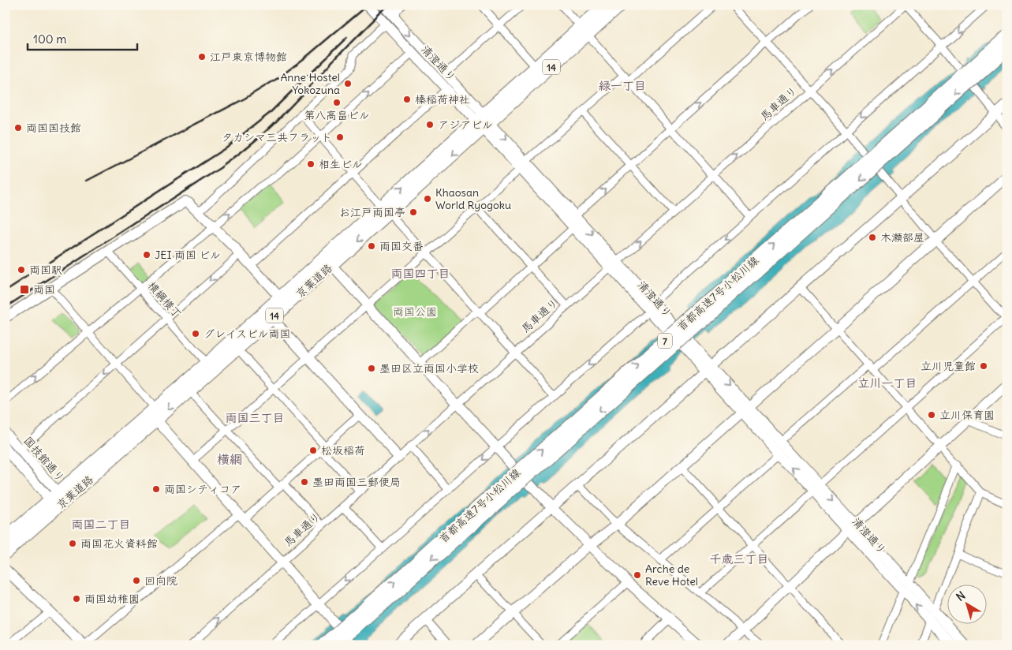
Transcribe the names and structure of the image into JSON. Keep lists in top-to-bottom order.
{
  "streets": {
    "highway": [
      "14",
      "京葉道路",
      "首都高速7号小松川線",
      "7"
    ],
    "street": [
      "清澄通り",
      "馬車通り",
      "横綱横丁",
      "国技館通り"
    ]
  },
  "crossings": [
    ["清澄通り", "馬車通り"],
    ["清澄通り", "京葉道路"],
    ["京葉道路", "横綱横丁"],
    ["京葉道路", "国技館通り"]
  ],
  "districts": [
    "緑一丁目",
    "両国四丁目",
    "立川一丁目",
    "両国三丁目",
    "横網",
    "両国二丁目",
    "千歳三丁目"
  ],
  "parks": ["両国公園"],
  "places": {
    "other": [
      "江戸東京博物館",
      "Anne Hostel Yokozuna",
      "榛稲荷神社",
      "第八高畠ビル",
      "アジアビル",
      "両国国技館",
      "タカシマ三共フラット",
      "相生ビル",
      "Khaosan World Ryogoku",
      "お江戸両国亭",
      "木瀬部屋",
      "両国交番",
      "JEI 両国 ビル",
      "両国駅",
      "グレイスビル両国",
      "立川児童館",
      "墨田区立両国小学校",
      "立川保育園",
      "松坂稲荷",
      "墨田両国三郵便局",
      "両国シティコア",
      "両国花火資料館",
      "Arche de Reve Hotel",
      "回向院",
      "両国幼稚園"
    ],
    "transit": ["両国"]
  },
  "scale_bar": "100 m",
  "north": "top left"
}
